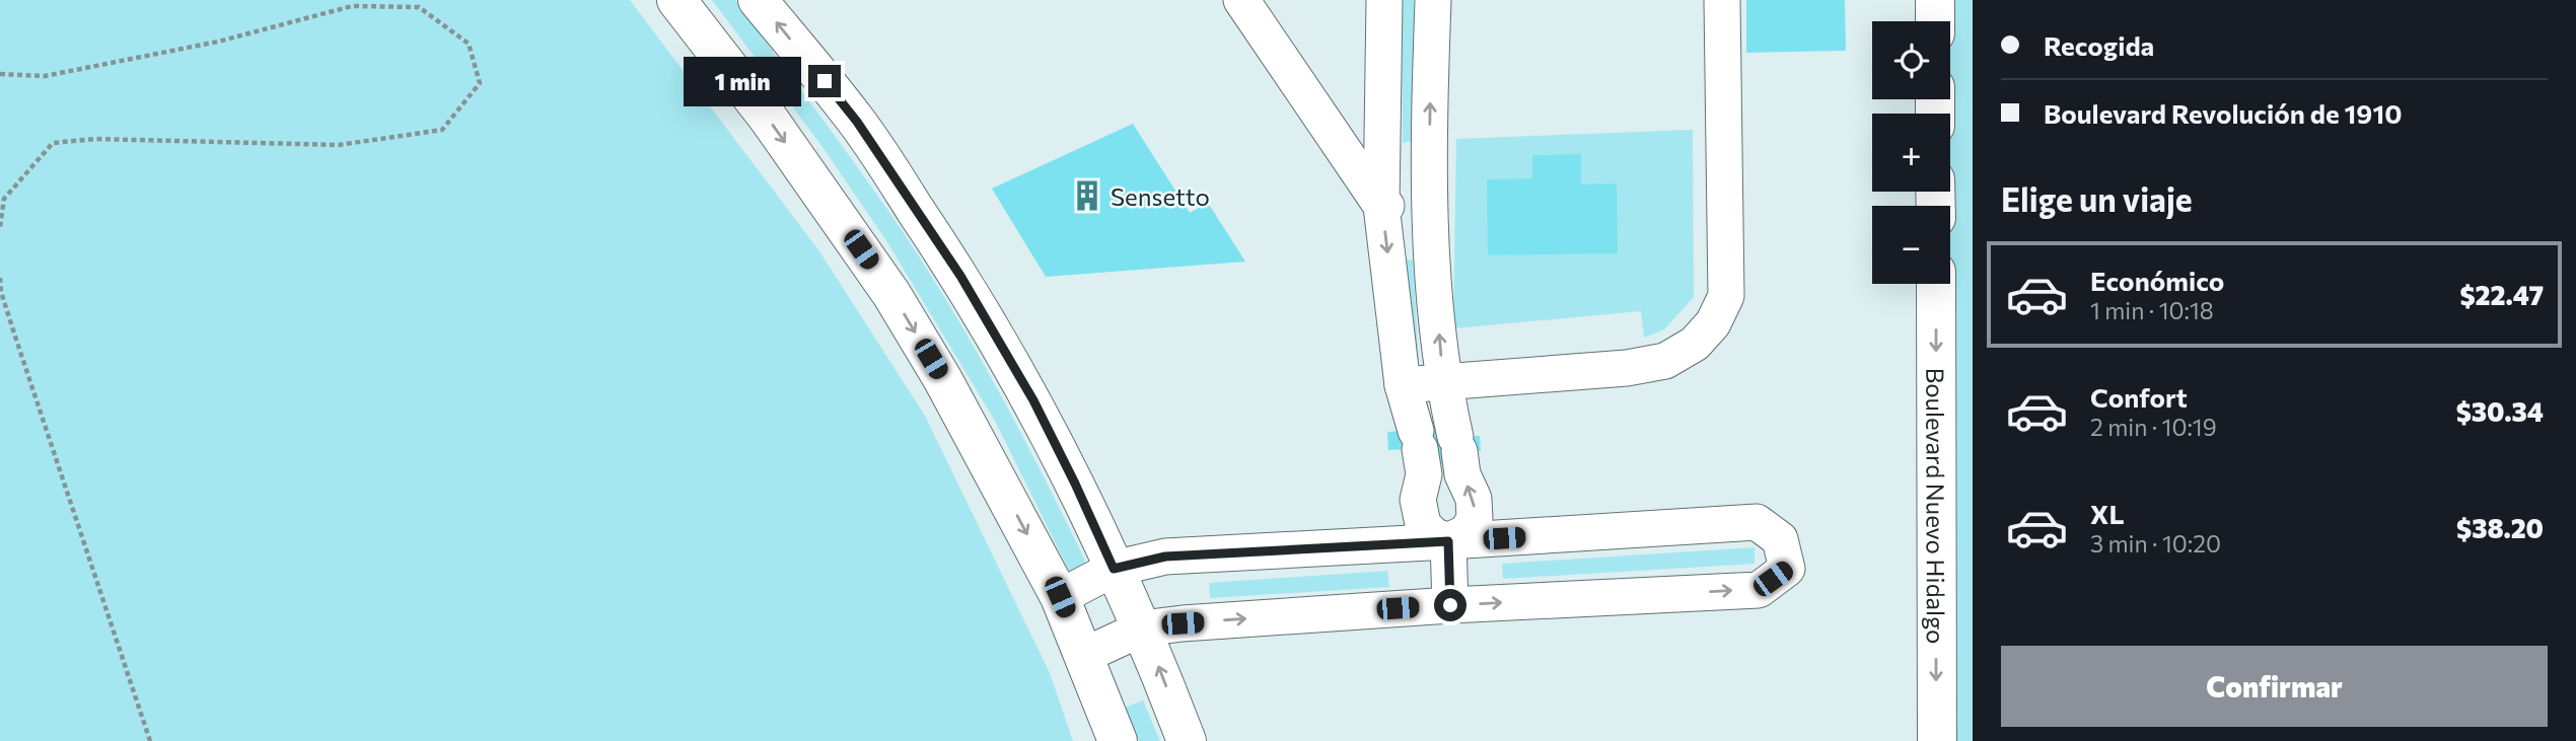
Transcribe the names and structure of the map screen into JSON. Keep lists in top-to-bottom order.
{
  "streets": {
    "main road": ["Boulevard Nuevo Hidalgo"]
  },
  "one_way": ["Boulevard Nuevo Hidalgo"],
  "places": {
    "building": ["Sensetto"]
  },
  "page": {
    "banner": ["Recogida", "Boulevard Revolución de 1910"],
    "map_buttons": ["+", "−"],
    "bubble": "1 min",
    "heading": "Elige un viaje",
    "list": [
      {
        "name": "Económico",
        "note": "1 min · 10:18",
        "value": "$22.47"
      },
      {
        "name": "Confort",
        "note": "2 min · 10:19",
        "value": "$30.34"
      },
      {
        "name": "XL",
        "note": "3 min · 10:20",
        "value": "$38.20"
      }
    ],
    "buttons": "Confirmar"
  }
}
